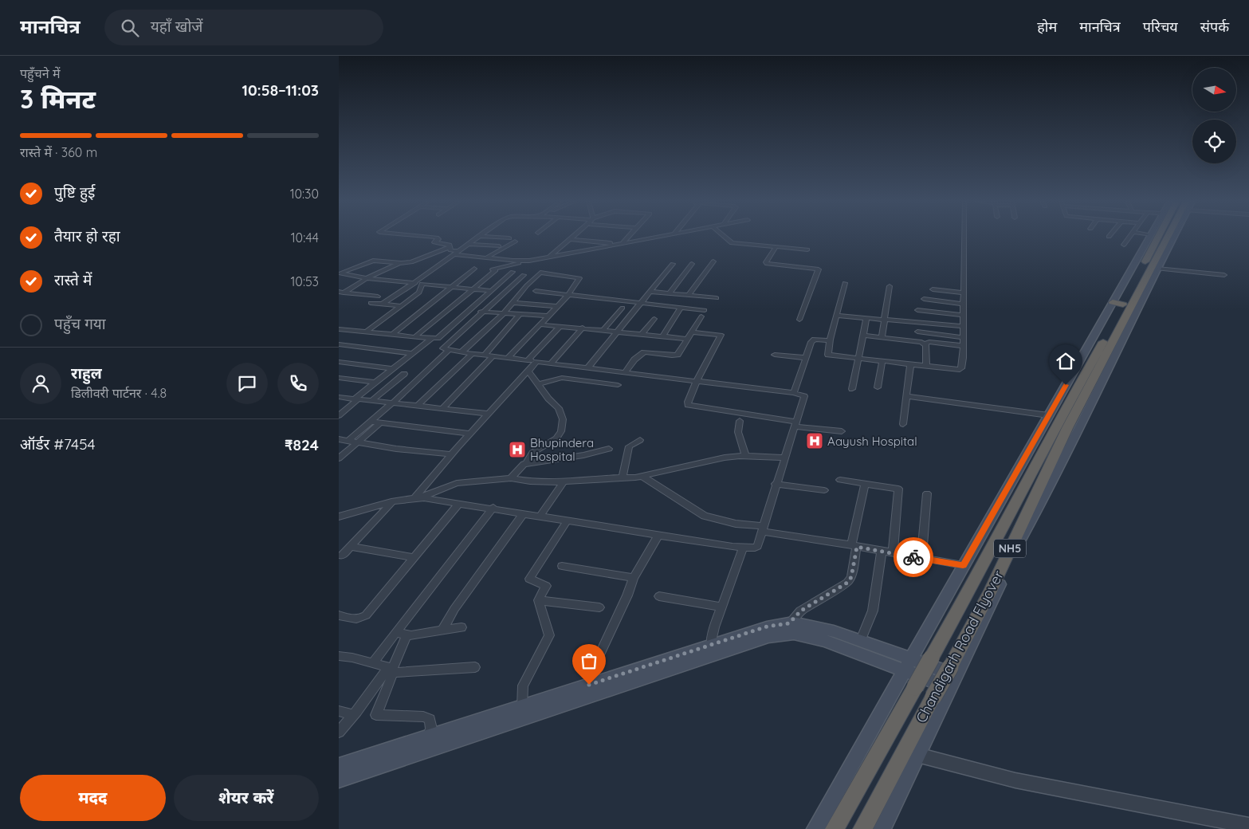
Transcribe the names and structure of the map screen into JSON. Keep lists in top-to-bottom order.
{
  "streets": {
    "highway": ["NH5", "Chandigarh Road Flyover"]
  },
  "crossings": [
    ["NH5", "Chandigarh Road Flyover"]
  ],
  "places": {
    "hospital": ["Aayush Hospital", "Bhupindera Hospital"]
  },
  "north": "right",
  "page": {
    "header": "मानचित्र",
    "search": "यहाँ खोजें",
    "nav": [
      "होम",
      "मानचित्र",
      "परिचय",
      "संपर्क"
    ],
    "heading": ["3 मिनट", "पहुँचने में", "10:58–11:03"],
    "panel": [
      "राहुल",
      "डिलीवरी पार्टनर · 4.8",
      "ऑर्डर #7454",
      "₹824"
    ],
    "bar": "रास्ते में · 360 m",
    "list": [
      ["पुष्टि हुई", "10:30"],
      ["तैयार हो रहा", "10:44"],
      ["रास्ते में", "10:53"],
      "पहुँच गया"
    ],
    "buttons": ["मदद", "शेयर करें"]
  }
}
